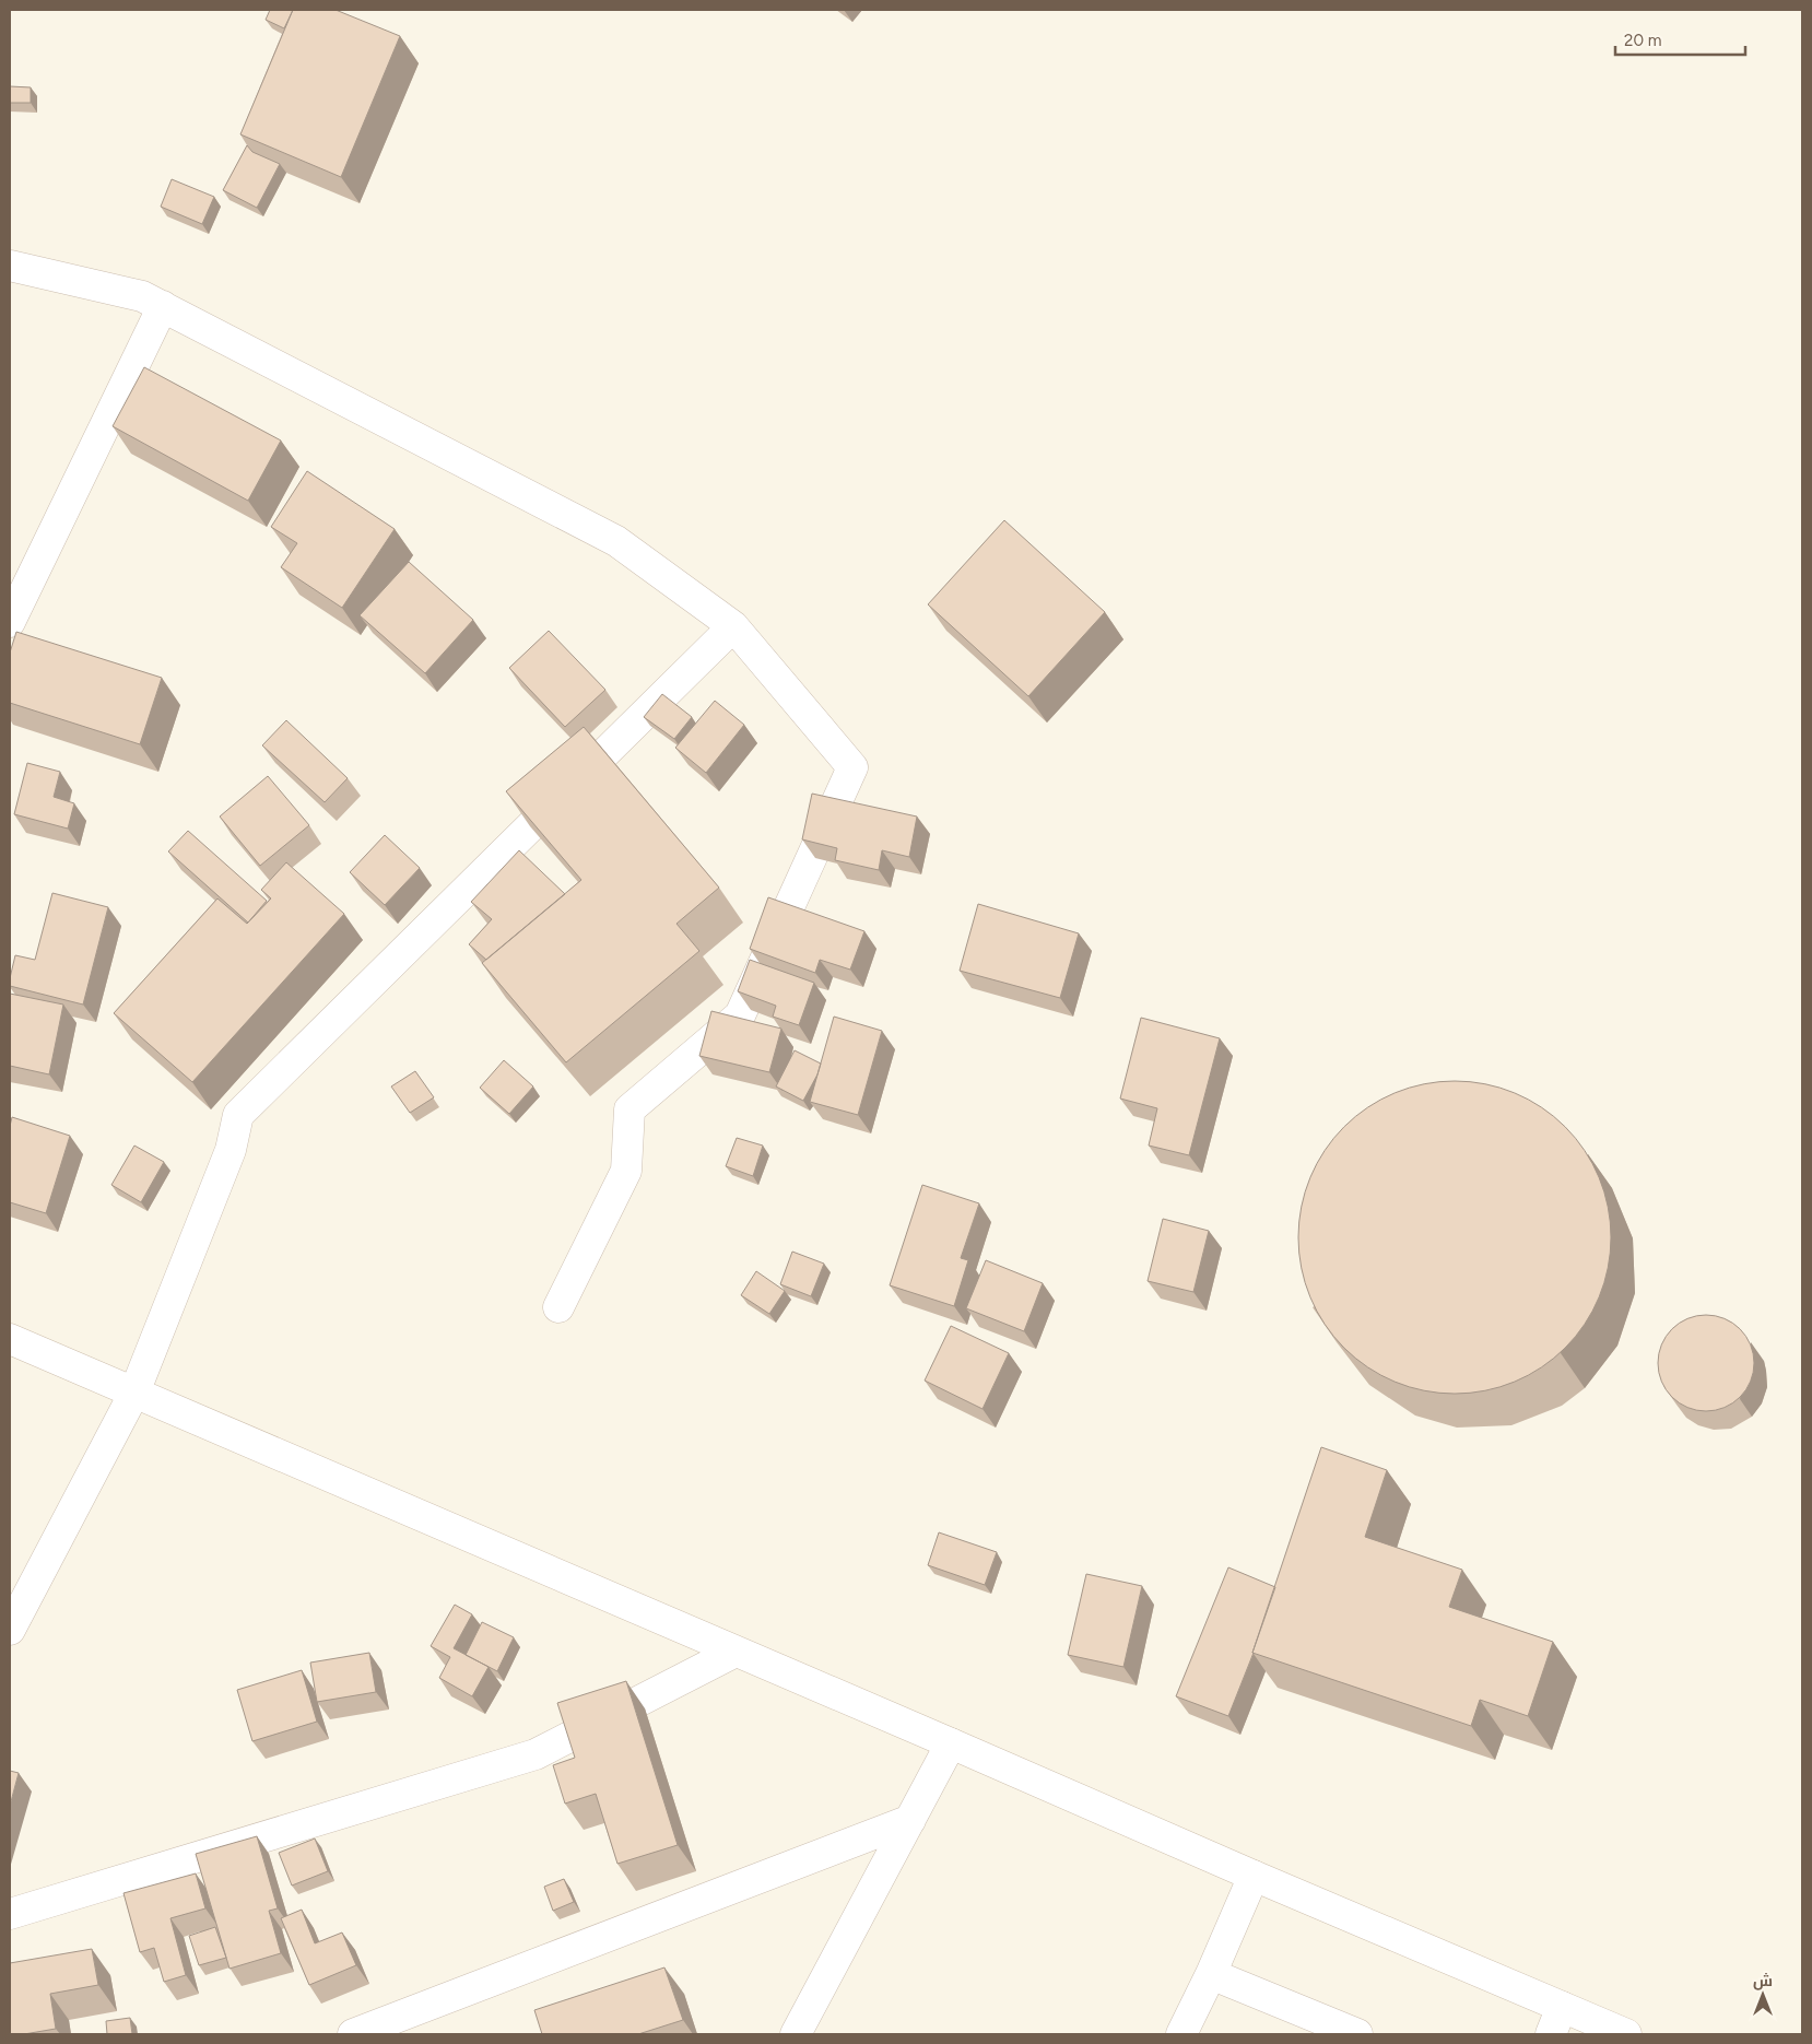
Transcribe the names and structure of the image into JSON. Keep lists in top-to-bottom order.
{
  "scale_bar": "20 m",
  "north": "top"
}
